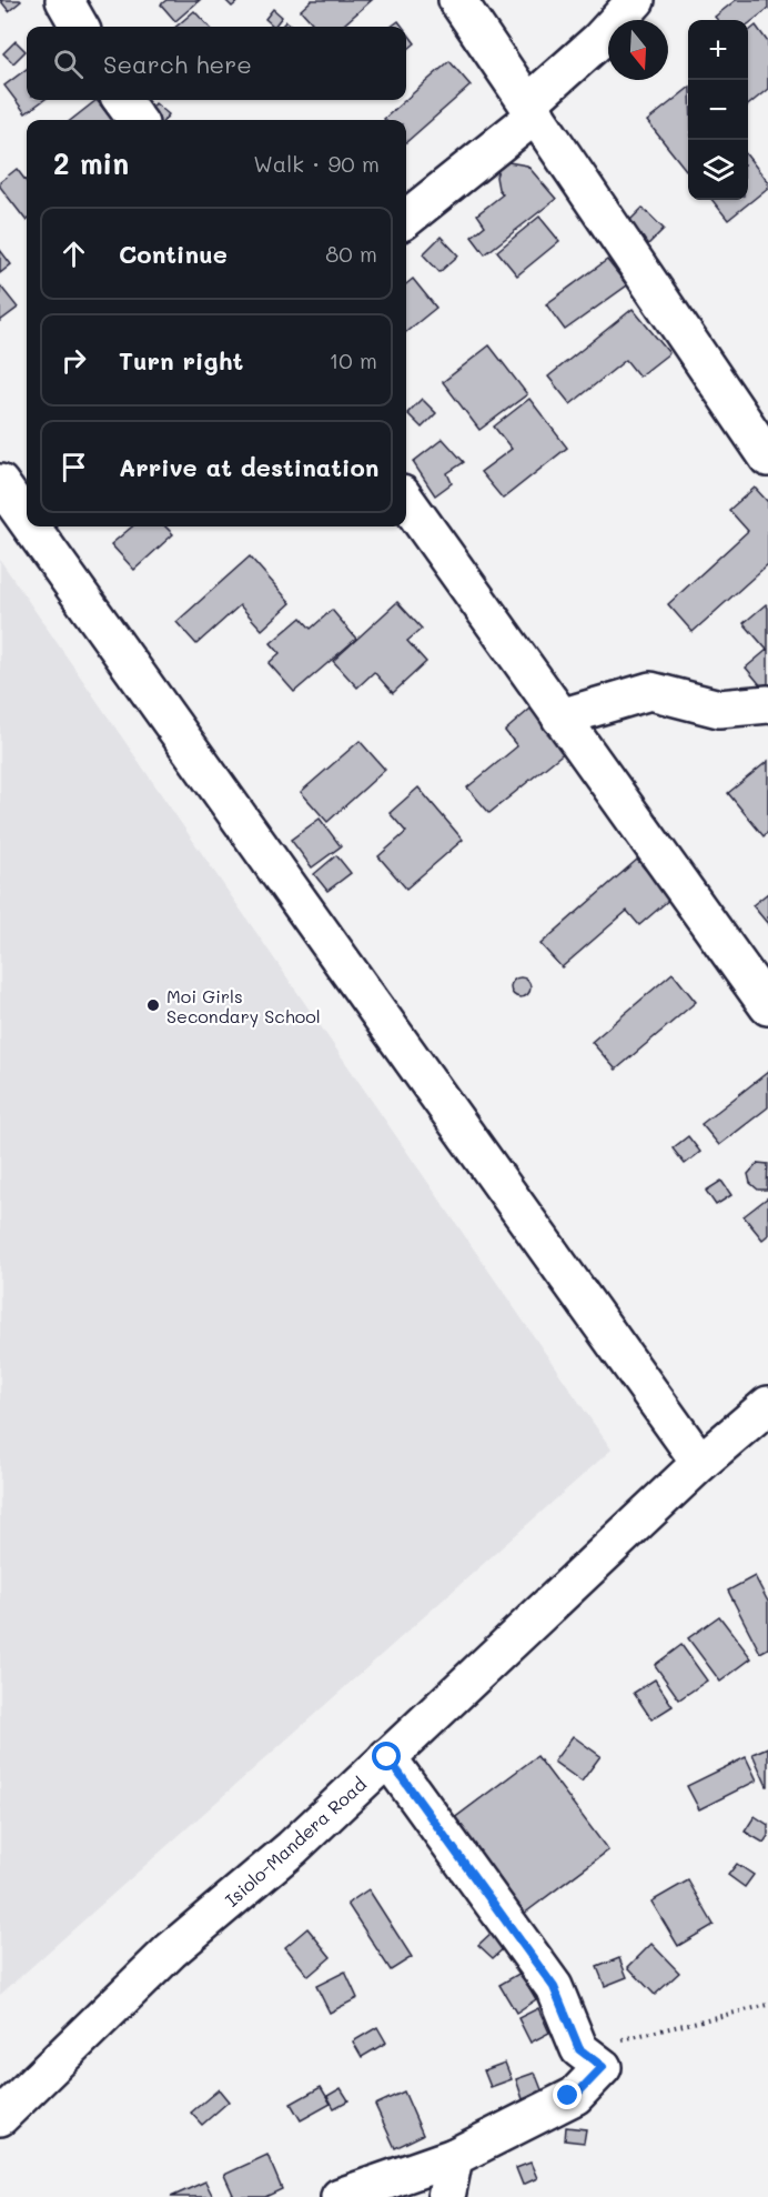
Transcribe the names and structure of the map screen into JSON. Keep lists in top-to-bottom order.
{
  "streets": {
    "main road": ["Isiolo-Mandera Road"]
  },
  "places": ["Moi Girls Secondary School"],
  "north": "bottom",
  "page": {
    "map_buttons": ["+", "−"],
    "search": "Search here",
    "heading": ["2 min", "Walk · 90 m"],
    "list": [
      ["Continue", "80 m"],
      ["Turn right", "10 m"],
      "Arrive at destination"
    ]
  }
}
